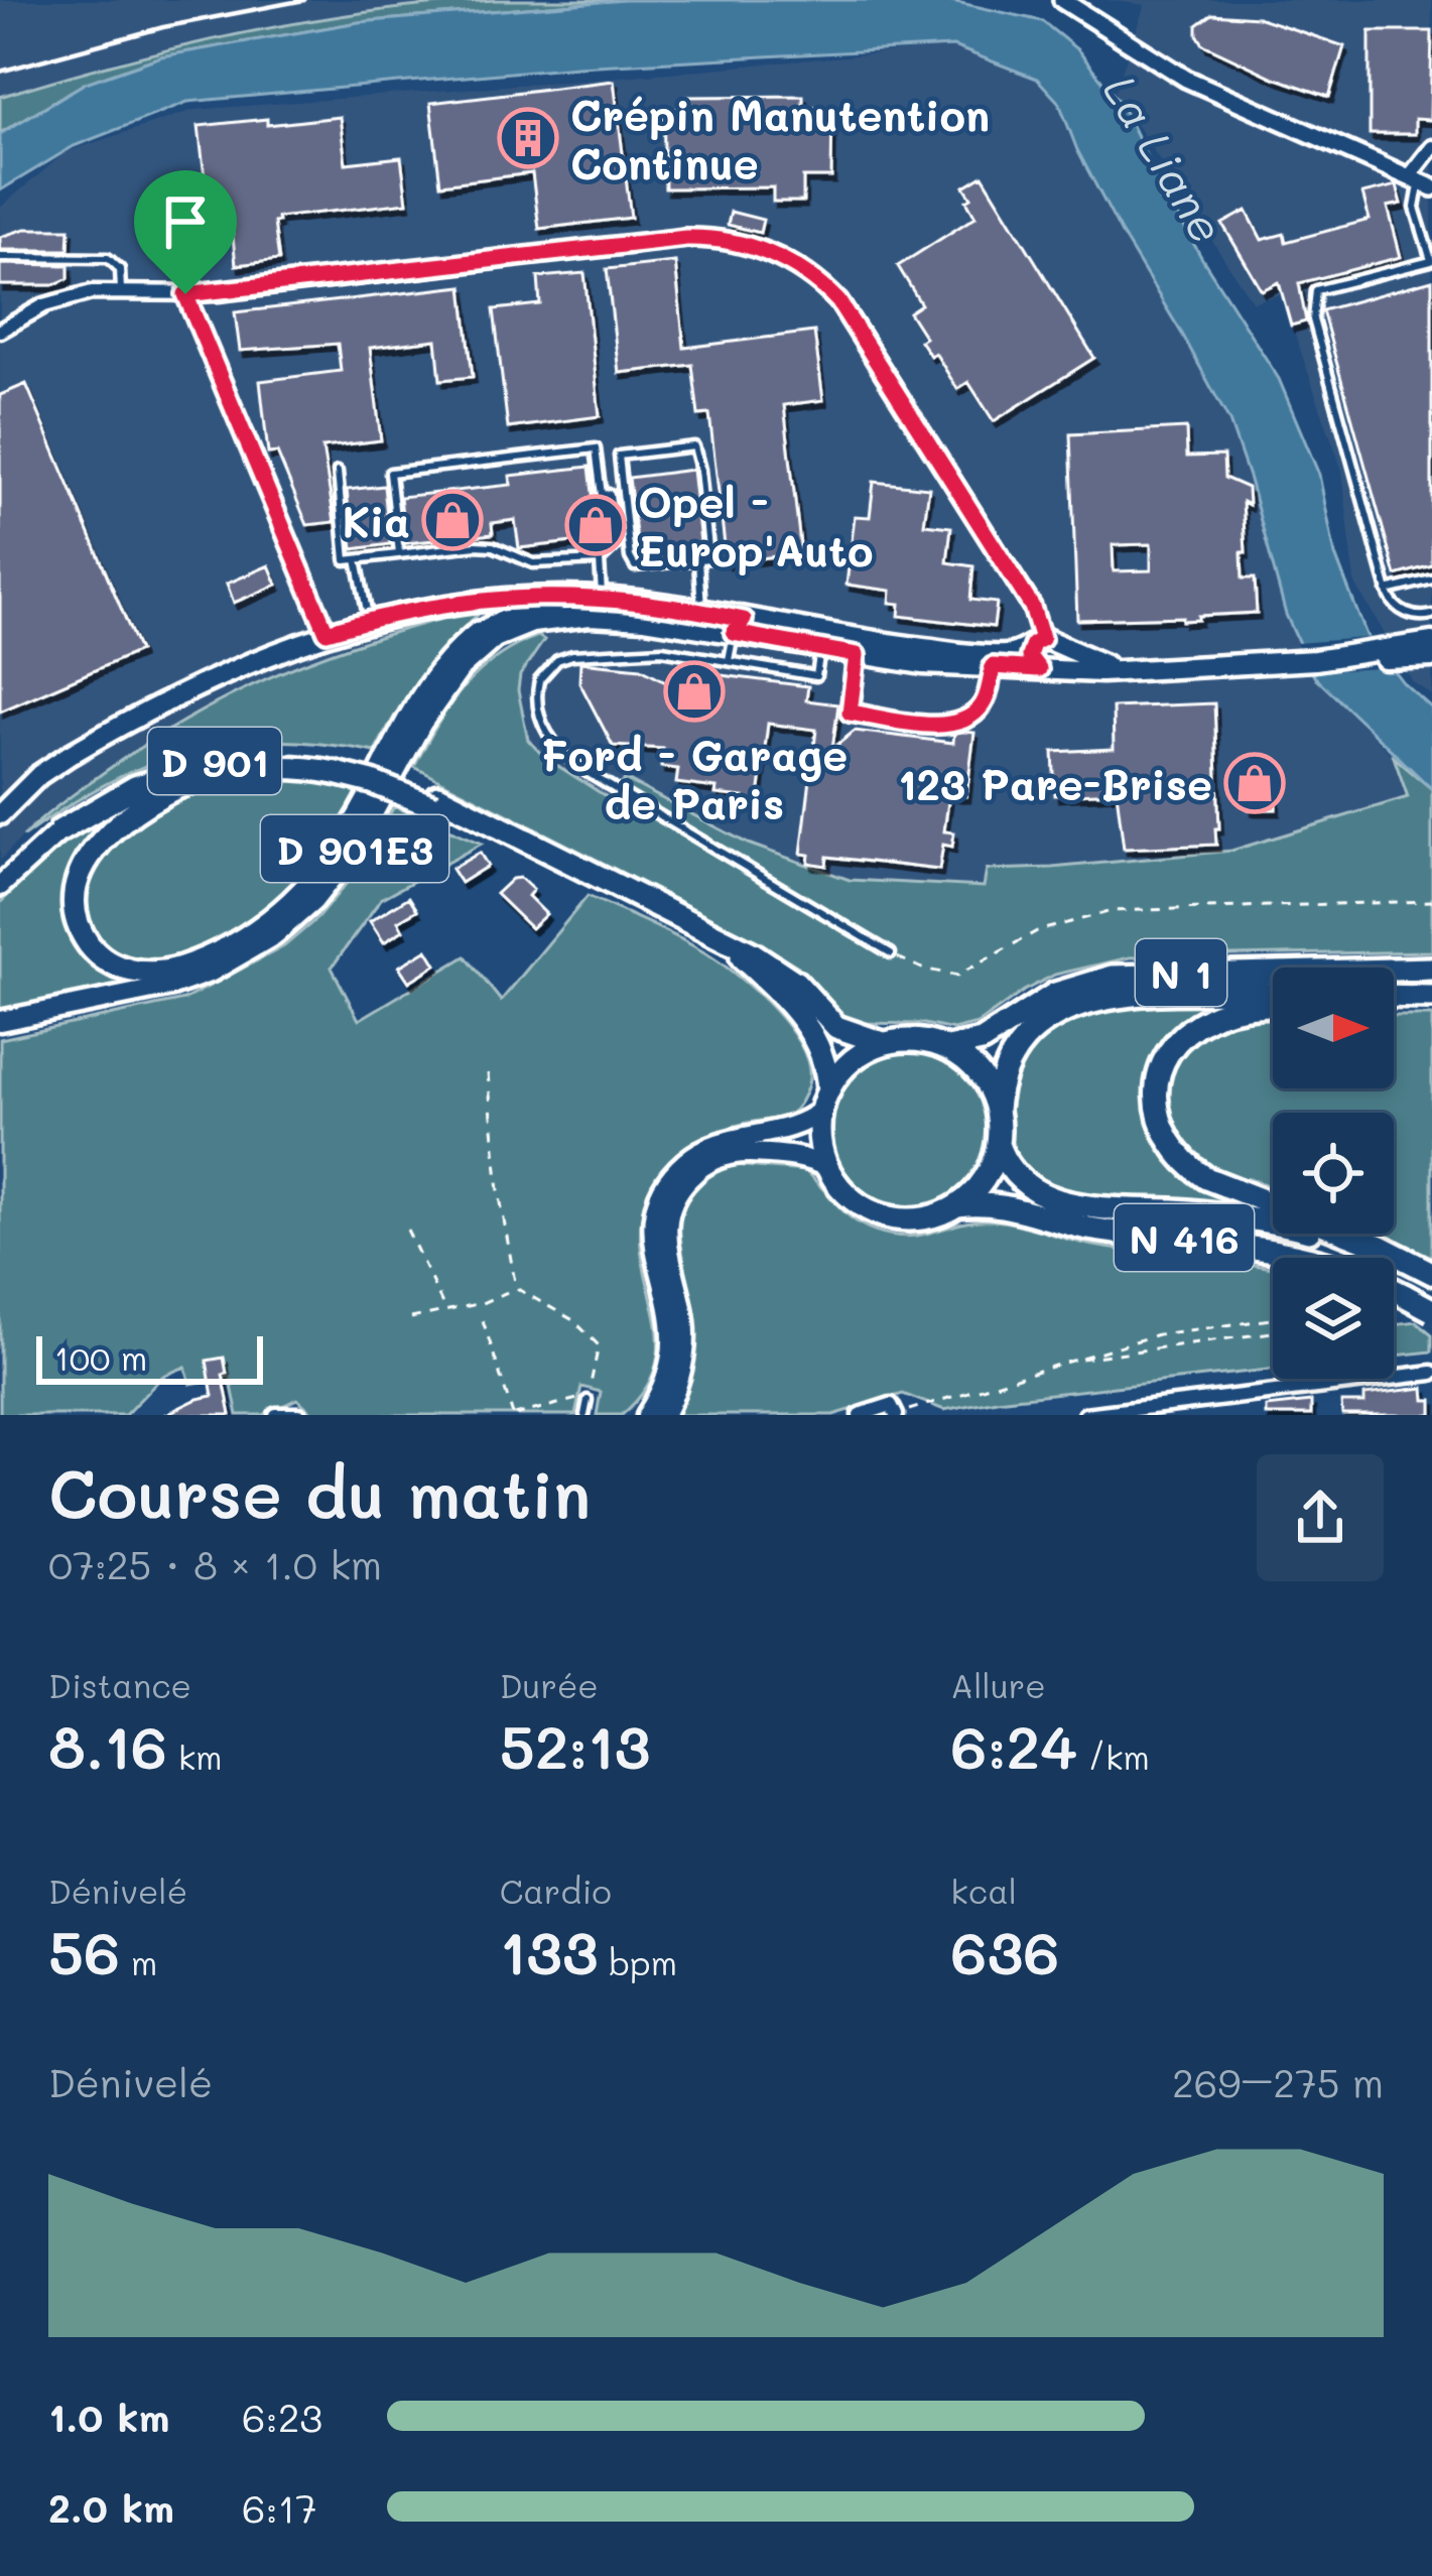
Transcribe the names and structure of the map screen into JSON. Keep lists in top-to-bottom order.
{
  "streets": {
    "highway": [
      "D 901",
      "D 901E3",
      "N 1",
      "N 416"
    ]
  },
  "crossings": [
    ["D 901", "D 901E3"],
    ["D 901", "N 1"],
    ["D 901", "N 416"],
    ["N 1", "N 416"]
  ],
  "water": ["La Liane"],
  "places": {
    "building": ["Crépin Manutention Continue"],
    "shop": [
      "Kia",
      "Opel - Europ'Auto",
      "Ford - Garage de Paris",
      "123 Pare-Brise"
    ]
  },
  "scale_bar": "100 m",
  "north": "right",
  "page": {
    "scale": "100 m",
    "heading": ["Course du matin", "07:25 · 8 × 1.0 km"],
    "stats": [
      ["Distance", "8.16 km"],
      ["Durée", "52:13"],
      ["Allure", "6:24 /km"],
      ["Dénivelé", "56 m"],
      ["Cardio", "133 bpm"],
      ["kcal", "636"]
    ],
    "chart": ["Dénivelé", "269–275 m"],
    "list": [
      {
        "name": "1.0 km",
        "note": "6:23"
      },
      {
        "name": "2.0 km",
        "note": "6:17"
      }
    ]
  }
}
